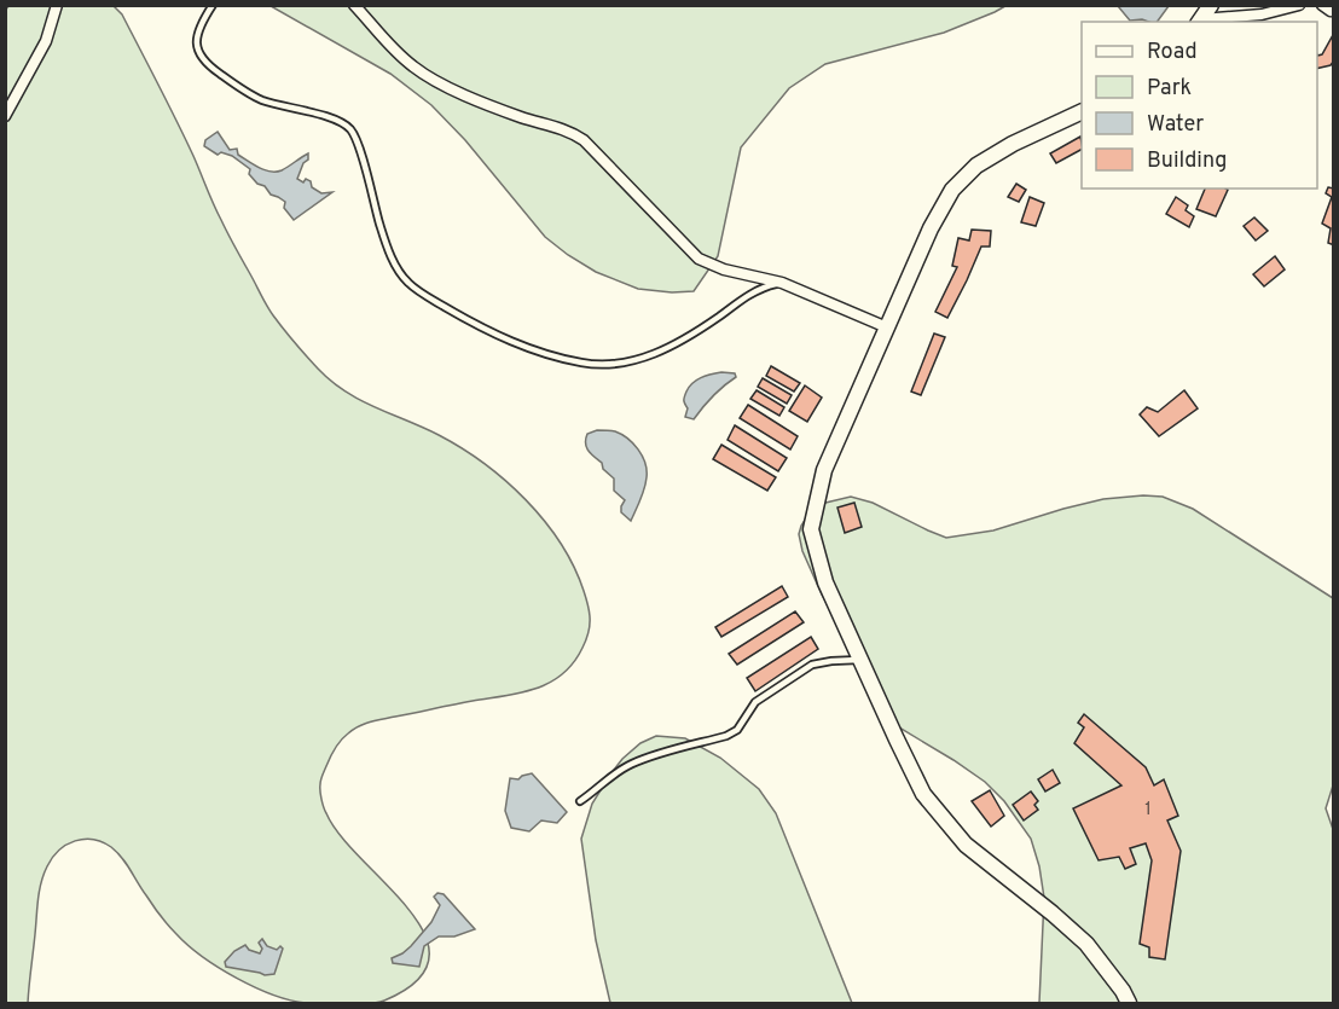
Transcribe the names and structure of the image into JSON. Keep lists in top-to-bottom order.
{
  "house_numbers": ["1"],
  "legend": [
    "Road",
    "Park",
    "Water",
    "Building"
  ]
}
